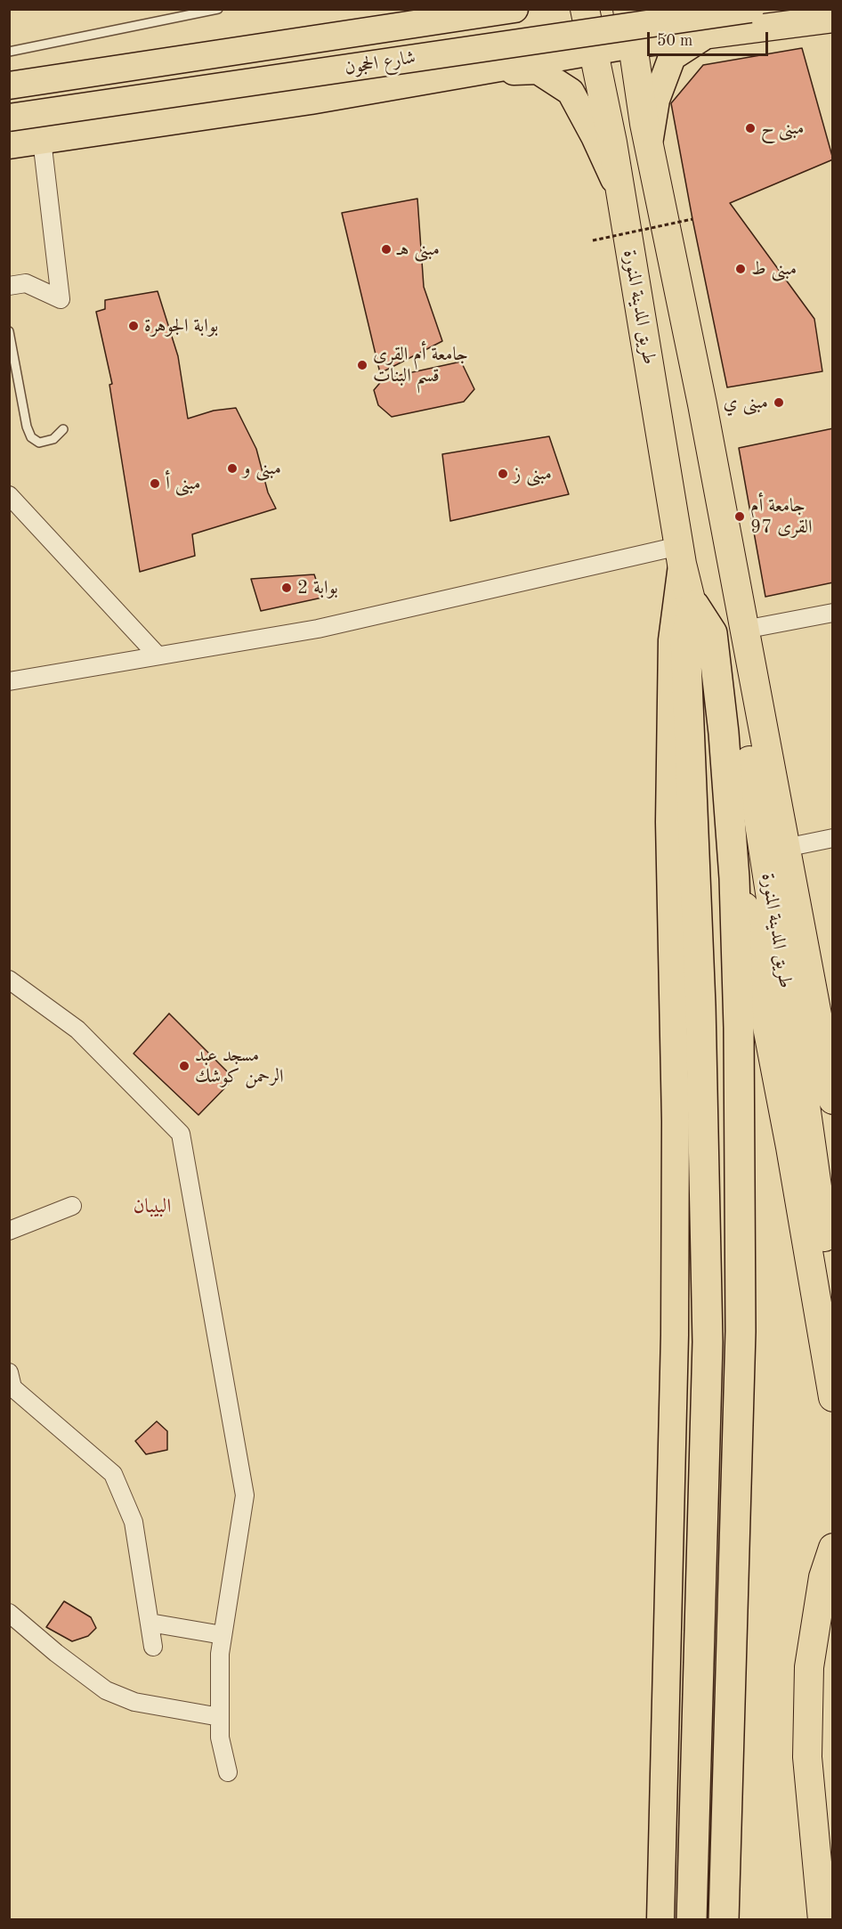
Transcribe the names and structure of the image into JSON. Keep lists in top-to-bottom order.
{
  "streets": {
    "highway": ["طريق المدينة المنورة"],
    "main road": ["شارع الحجون"]
  },
  "districts": ["البيبان"],
  "places": [
    "مبنى ح",
    "مبنى هـ",
    "مبنى ط",
    "بوابة الجوهرة",
    "جامعة أم القرى قسم البنات",
    "مبنى ي",
    "مبنى و",
    "مبنى ز",
    "مبنى أ",
    "جامعة أم القرى 97",
    "بوابة 2",
    "مسجد عبد الرحمن كوشك"
  ],
  "scale_bar": "50 m"
}
